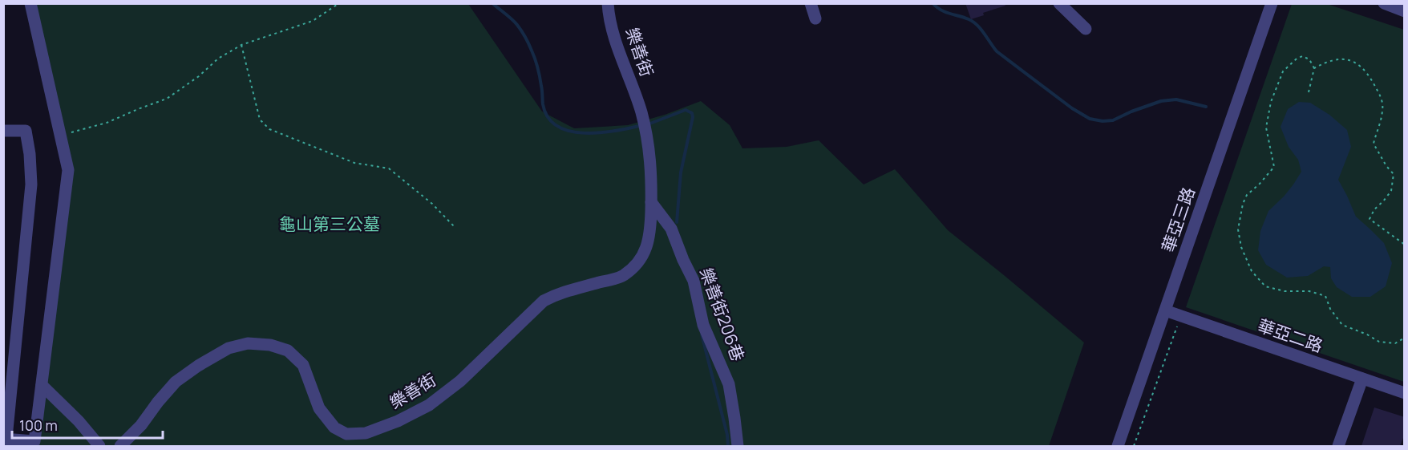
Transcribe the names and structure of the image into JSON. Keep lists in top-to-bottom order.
{
  "streets": {
    "street": [
      "樂善街",
      "華亞三路",
      "樂善街206巷",
      "華亞二路"
    ]
  },
  "crossings": [
    ["樂善街", "樂善街206巷"],
    ["華亞三路", "華亞二路"]
  ],
  "parks": ["龜山第三公墓"],
  "scale_bar": "100 m"
}
